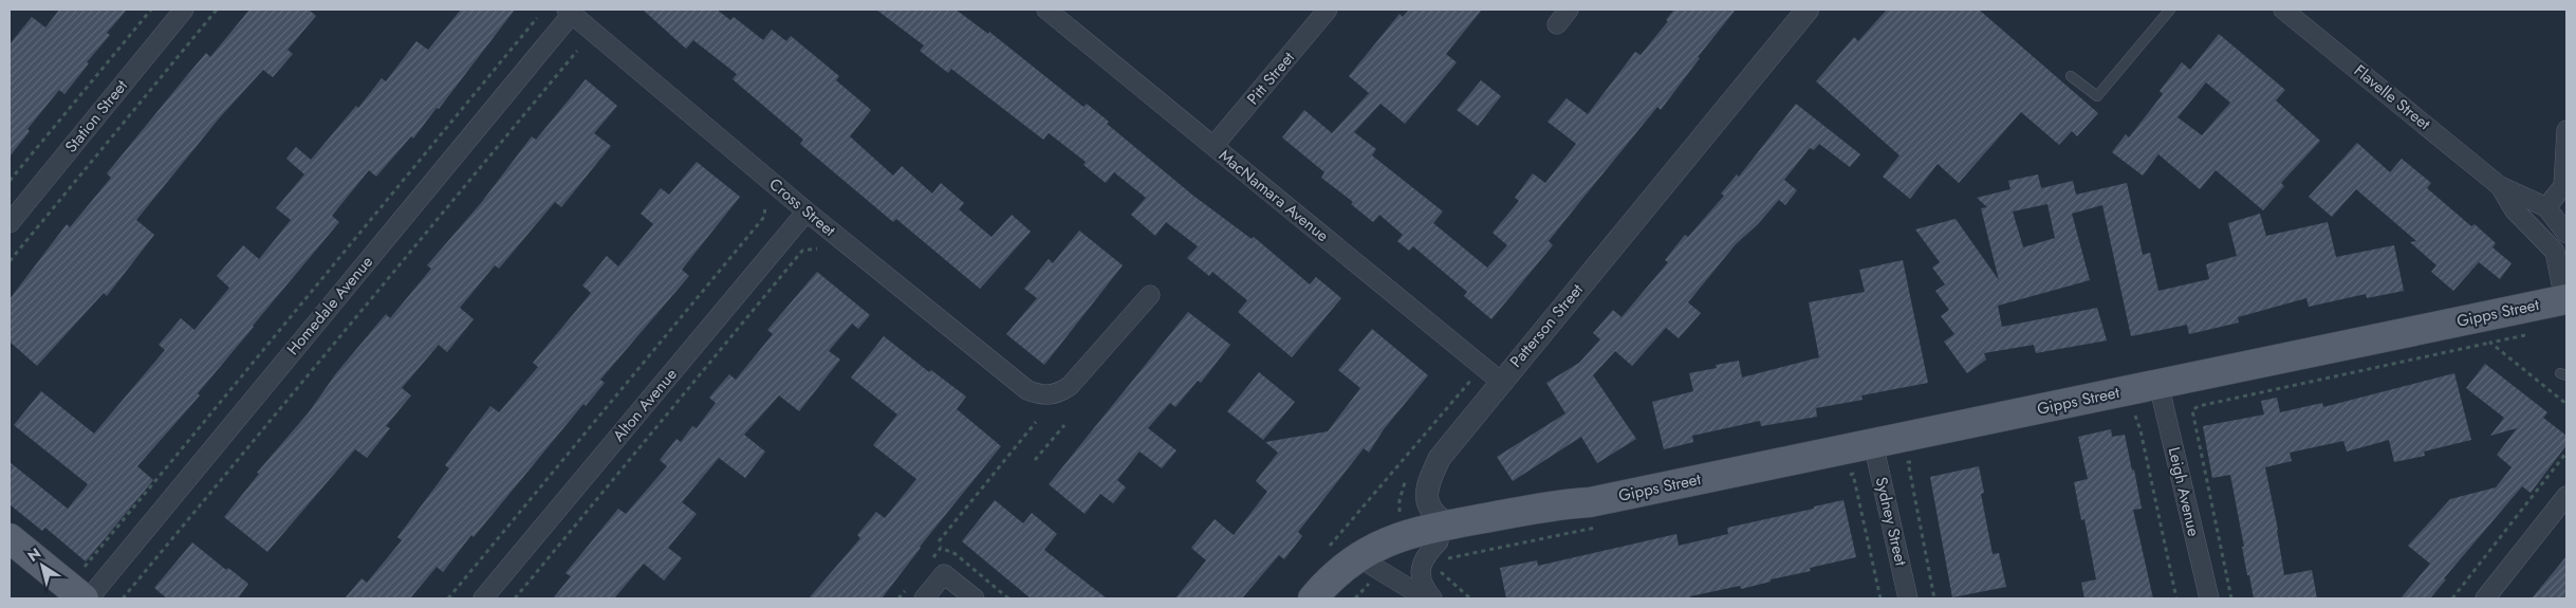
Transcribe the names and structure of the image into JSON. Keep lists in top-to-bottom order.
{
  "streets": {
    "main road": ["Gipps Street"],
    "street": [
      "Pitt Street",
      "Flavelle Street",
      "Station Street",
      "MacNamara Avenue",
      "Cross Street",
      "Homedale Avenue",
      "Patterson Street",
      "Alton Avenue",
      "Leigh Avenue",
      "Sydney Street"
    ]
  },
  "crossings": [
    ["Pitt Street", "MacNamara Avenue"],
    ["Flavelle Street", "Gipps Street"],
    ["MacNamara Avenue", "Patterson Street"],
    ["Cross Street", "Homedale Avenue"],
    ["Cross Street", "Alton Avenue"],
    ["Gipps Street", "Patterson Street"],
    ["Gipps Street", "Leigh Avenue"],
    ["Gipps Street", "Sydney Street"]
  ],
  "north": "top left"
}
